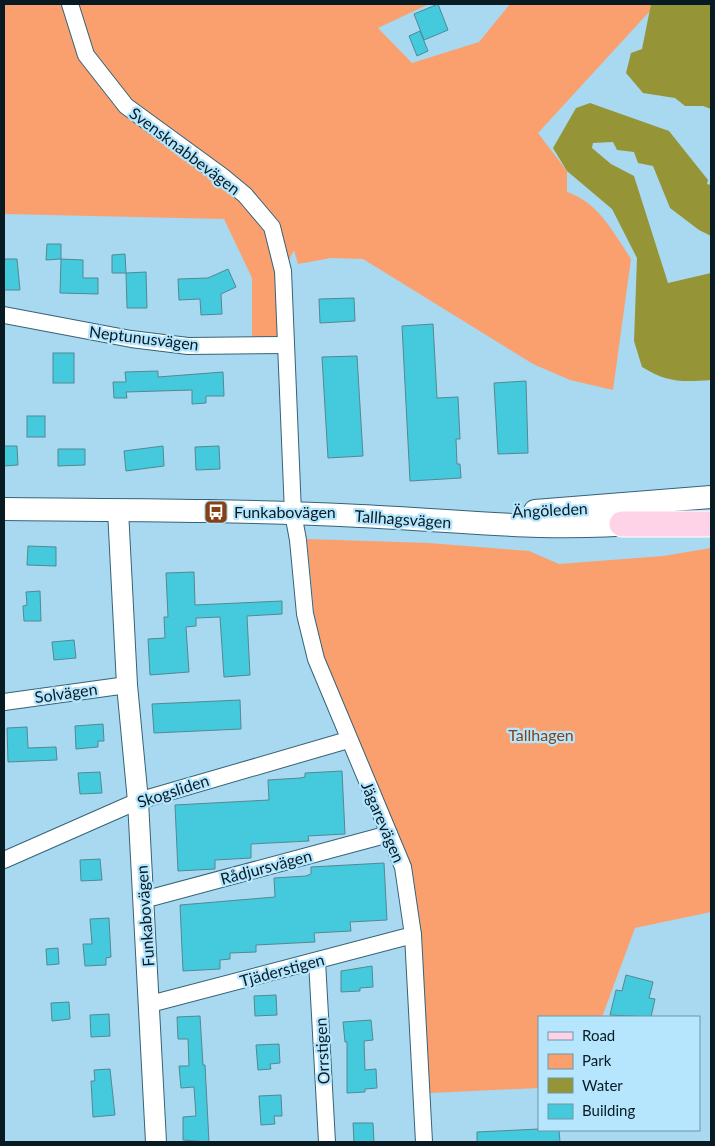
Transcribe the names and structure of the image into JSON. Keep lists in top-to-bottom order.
{
  "streets": {
    "main road": ["Ängöleden", "Tallhagsvägen"],
    "street": [
      "Svensknabbevägen",
      "Neptunusvägen",
      "Solvägen",
      "Skogsliden",
      "Jägarevägen",
      "Rådjursvägen",
      "Funkabovägen",
      "Tjäderstigen",
      "Orrstigen"
    ]
  },
  "crossings": [
    ["Svensknabbevägen", "Neptunusvägen"],
    ["Svensknabbevägen", "Tallhagsvägen"],
    ["Svensknabbevägen", "Jägarevägen"],
    ["Ängöleden", "Tallhagsvägen"],
    ["Tallhagsvägen", "Jägarevägen"],
    ["Tallhagsvägen", "Funkabovägen"],
    ["Solvägen", "Funkabovägen"],
    ["Skogsliden", "Jägarevägen"],
    ["Skogsliden", "Funkabovägen"],
    ["Jägarevägen", "Rådjursvägen"],
    ["Jägarevägen", "Tjäderstigen"],
    ["Rådjursvägen", "Funkabovägen"],
    ["Funkabovägen", "Tjäderstigen"],
    ["Tjäderstigen", "Orrstigen"]
  ],
  "parks": ["Tallhagen"],
  "places": {
    "bus stop": ["Funkabovägen"]
  },
  "legend": [
    "Road",
    "Park",
    "Water",
    "Building"
  ]
}
